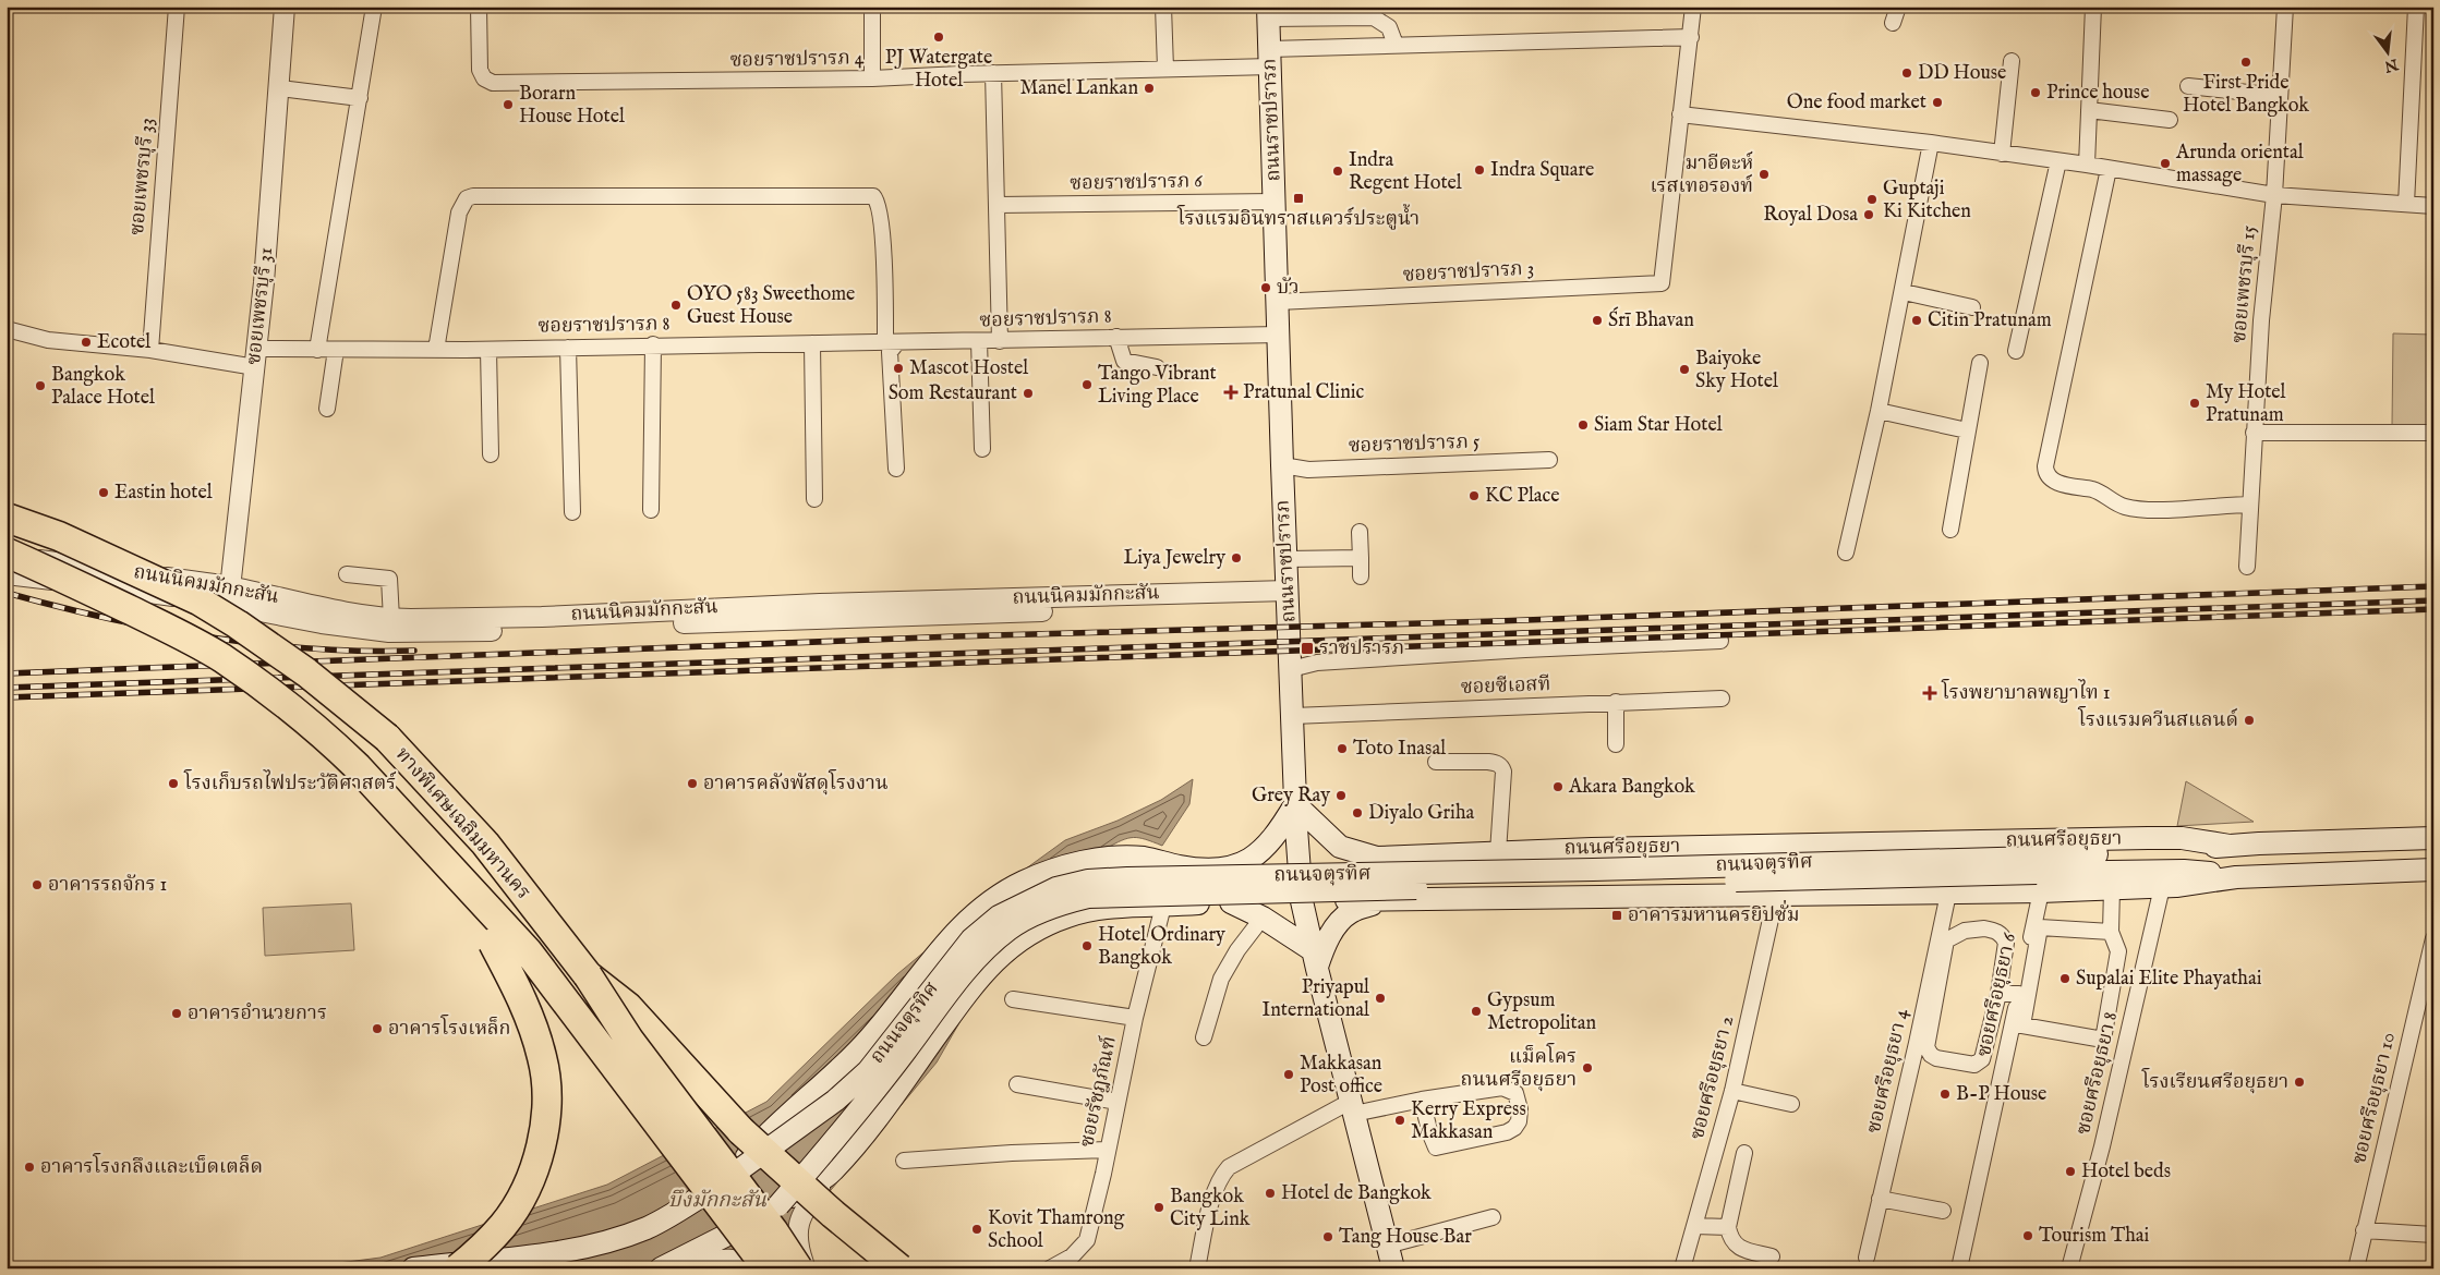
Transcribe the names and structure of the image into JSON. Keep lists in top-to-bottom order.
{
  "streets": {
    "highway": ["ทางพิเศษเฉลิมมหานคร"],
    "main road": ["ถนนราชปรารภ", "ถนนศรีอยุธยา", "ถนนจตุรทิศ"],
    "street": [
      "ซอยราชปรารภ 4",
      "ซอยเพชรบุรี 33",
      "ซอยราชปรารภ 6",
      "ซอยราชปรารภ 3",
      "ซอยเพชรบุรี 15",
      "ซอยเพชรบุรี 31",
      "ซอยราชปรารภ 8",
      "ซอยราชปรารภ 5",
      "ถนนนิคมมักกะสัน",
      "ซอยซีเอสที",
      "ซอยศรีอยุธยา 6",
      "ซอยศรีอยุธยา 4",
      "ซอยศรีอยุธยา 8",
      "ซอยศรีอยุธยา 2",
      "ซอยรัชฎภัณฑ์",
      "ซอยศรีอยุธยา 10"
    ]
  },
  "crossings": [
    ["ซอยราชปรารภ 4", "ถนนราชปรารภ"],
    ["ถนนราชปรารภ", "ซอยราชปรารภ 6"],
    ["ถนนราชปรารภ", "ซอยราชปรารภ 3"],
    ["ถนนราชปรารภ", "ซอยราชปรารภ 8"],
    ["ถนนราชปรารภ", "ซอยราชปรารภ 5"],
    ["ถนนราชปรารภ", "ถนนนิคมมักกะสัน"],
    ["ถนนราชปรารภ", "ซอยซีเอสที"],
    ["ถนนราชปรารภ", "ถนนศรีอยุธยา"],
    ["ถนนราชปรารภ", "ถนนจตุรทิศ"],
    ["ซอยเพชรบุรี 33", "ซอยราชปรารภ 8"],
    ["ซอยเพชรบุรี 31", "ซอยราชปรารภ 8"],
    ["ซอยเพชรบุรี 31", "ถนนนิคมมักกะสัน"],
    ["ถนนศรีอยุธยา", "ถนนจตุรทิศ"],
    ["ถนนศรีอยุธยา", "ซอยศรีอยุธยา 6"],
    ["ถนนศรีอยุธยา", "ซอยศรีอยุธยา 4"],
    ["ถนนศรีอยุธยา", "ซอยศรีอยุธยา 8"],
    ["ถนนศรีอยุธยา", "ซอยศรีอยุธยา 2"],
    ["ถนนจตุรทิศ", "ซอยศรีอยุธยา 6"],
    ["ถนนจตุรทิศ", "ซอยรัชฎภัณฑ์"]
  ],
  "water": ["บึงมักกะสัน"],
  "places": {
    "other": [
      "PJ Watergate Hotel",
      "First Pride Hotel Bangkok",
      "DD House",
      "Manel Lankan",
      "Prince house",
      "One food market",
      "Borarn House Hotel",
      "Arunda oriental massage",
      "Indra Square",
      "Indra Regent Hotel",
      "มาอีดะห์ เรสเทอรองท์",
      "Guptaji Ki Kitchen",
      "Royal Dosa",
      "บัว",
      "OYO 583 Sweethome Guest House",
      "Śrī Bhavan",
      "Citin Pratunam",
      "Ecotel",
      "Mascot Hostel",
      "Baiyoke Sky Hotel",
      "Tango Vibrant Living Place",
      "Bangkok Palace Hotel",
      "Som Restaurant",
      "My Hotel Pratunam",
      "Siam Star Hotel",
      "Eastin hotel",
      "KC Place",
      "Liya Jewelry",
      "โรงแรมควีนสแลนด์",
      "Toto Inasal",
      "โรงเก็บรถไฟประวัติศาสตร์",
      "อาคารคลังพัสดุโรงงาน",
      "Akara Bangkok",
      "Grey Ray",
      "Diyalo Griha",
      "อาคารรถจักร 1",
      "Hotel Ordinary Bangkok",
      "Supalai Elite Phayathai",
      "Priyapul International",
      "Gypsum Metropolitan",
      "อาคารอำนวยการ",
      "อาคารโรงเหล็ก",
      "แม็คโคร ถนนศรีอยุธยา",
      "Makkasan Post office",
      "โรงเรียนศรีอยุธยา",
      "B-P House",
      "Kerry Express Makkasan",
      "อาคารโรงกลึงและเบ็ดเตล็ด",
      "Hotel beds",
      "Hotel de Bangkok",
      "Bangkok City Link",
      "Kovit Thamrong School",
      "Tourism Thai",
      "Tang House Bar"
    ],
    "transit": ["โรงแรมอินทราสแควร์ประตูน้ำ", "ราชปรารภ", "อาคารมหานครยิปซั่ม"],
    "health": ["Pratunal Clinic", "โรงพยาบาลพญาไท 1"]
  },
  "north": "bottom"
}
